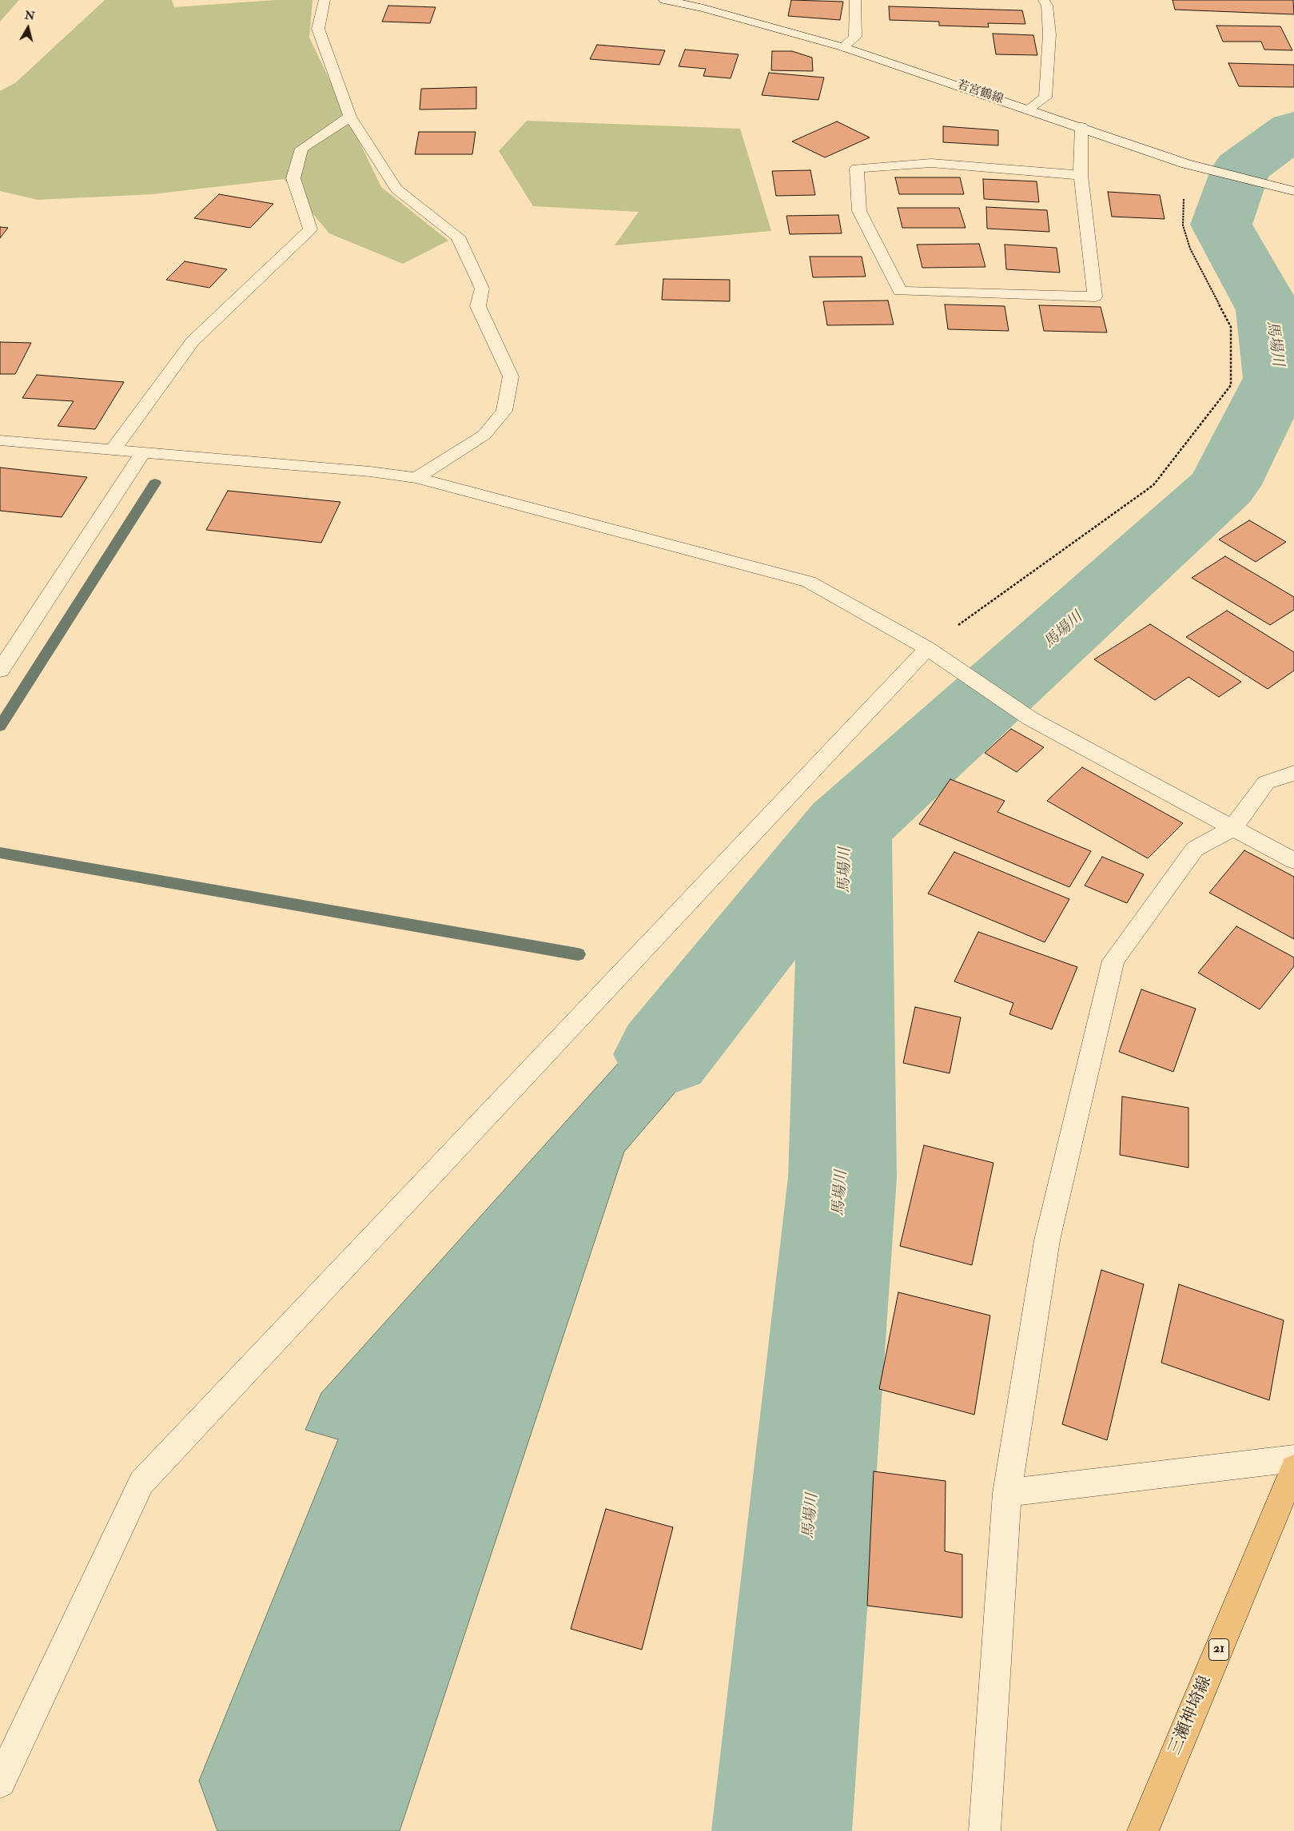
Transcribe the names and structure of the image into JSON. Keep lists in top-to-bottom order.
{
  "streets": {
    "main road": ["21", "三瀬神埼線"],
    "street": ["若宮鶴線"]
  },
  "water": ["馬場川"],
  "north": "top"
}
